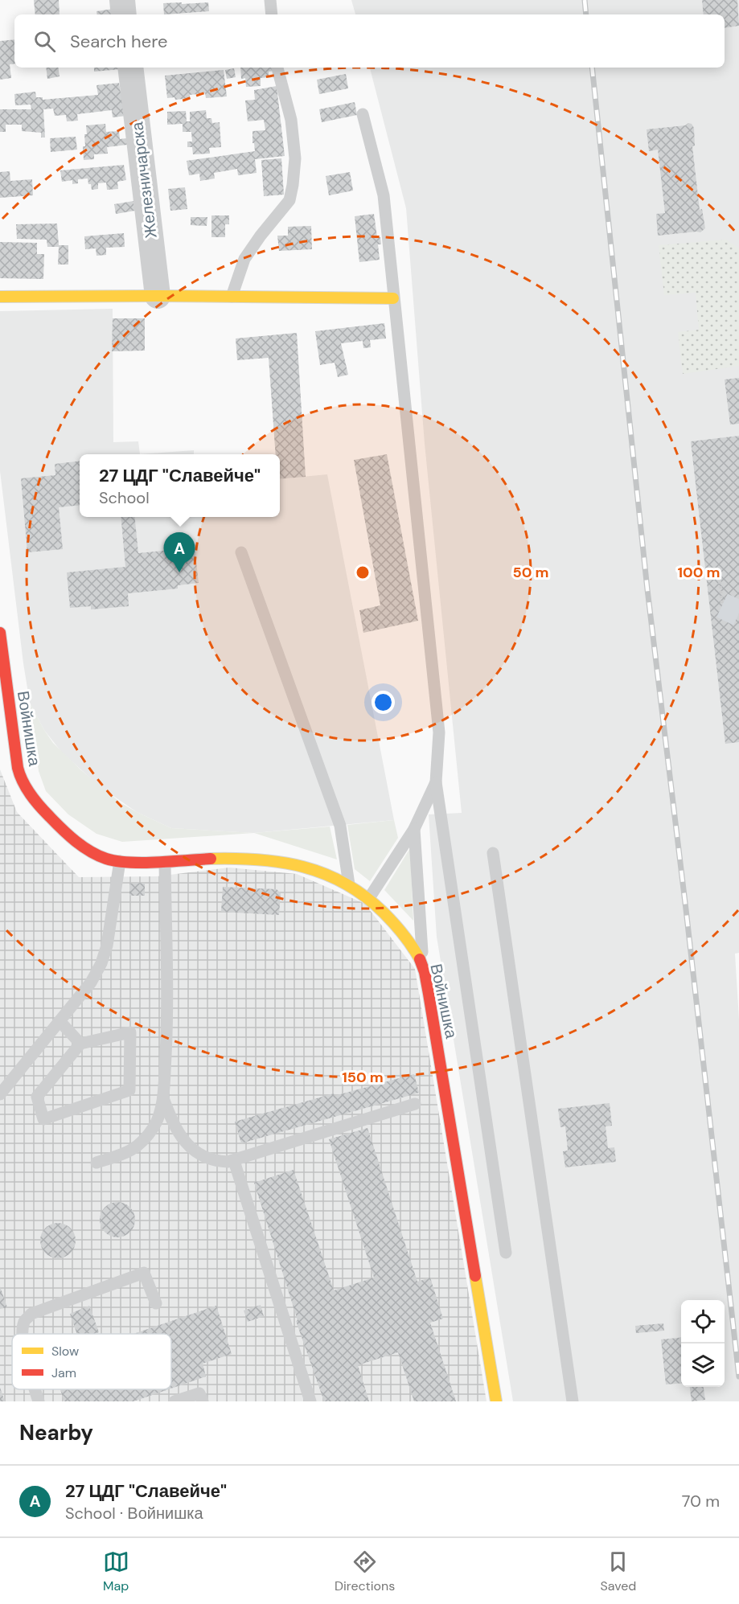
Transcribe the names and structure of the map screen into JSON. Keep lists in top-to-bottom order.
{
  "streets": {
    "street": ["Железничарска", "Войнишка"]
  },
  "legend": ["Slow", "Jam"],
  "page": {
    "search": "Search here",
    "popup": ["27 ЦДГ \"Славейче\"", "School"],
    "pins": "A",
    "heading": "Nearby",
    "list": [
      {
        "mark": "A",
        "name": "27 ЦДГ \"Славейче\"",
        "note": "School · Войнишка",
        "value": "70 m"
      }
    ],
    "nav": ["Map", "Directions", "Saved"]
  },
  "rings": ["50 m", "100 m", "150 m"]
}
